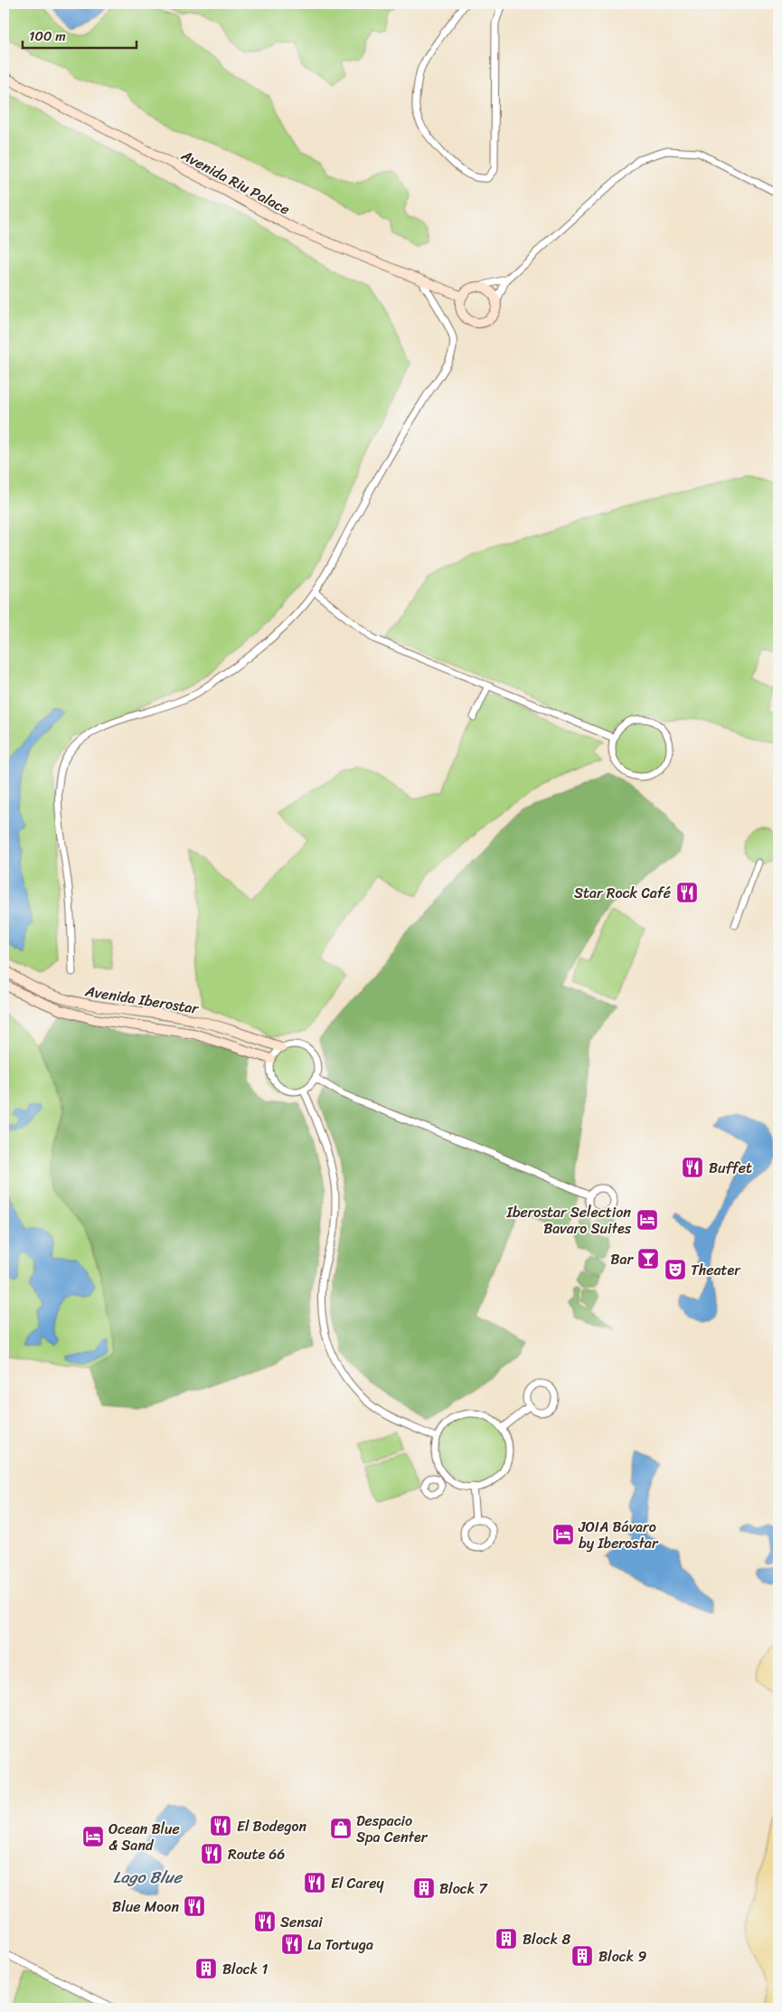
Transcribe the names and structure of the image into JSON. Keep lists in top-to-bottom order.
{
  "streets": {
    "street": ["Avenida Riu Palace", "Avenida Iberostar"]
  },
  "water": ["Lago Blue"],
  "places": {
    "restaurant": [
      "Star Rock Café",
      "Buffet",
      "El Bodegon",
      "Route 66",
      "El Carey",
      "Blue Moon",
      "Sensai",
      "La Tortuga"
    ],
    "hotel": ["Iberostar Selection Bavaro Suites", "JOIA Bávaro by Iberostar", "Ocean Blue & Sand"],
    "bar": ["Bar"],
    "theatre": ["Theater"],
    "shop": ["Despacio Spa Center"],
    "building": [
      "Block 7",
      "Block 8",
      "Block 9",
      "Block 1"
    ]
  },
  "scale_bar": "100 m"
}
